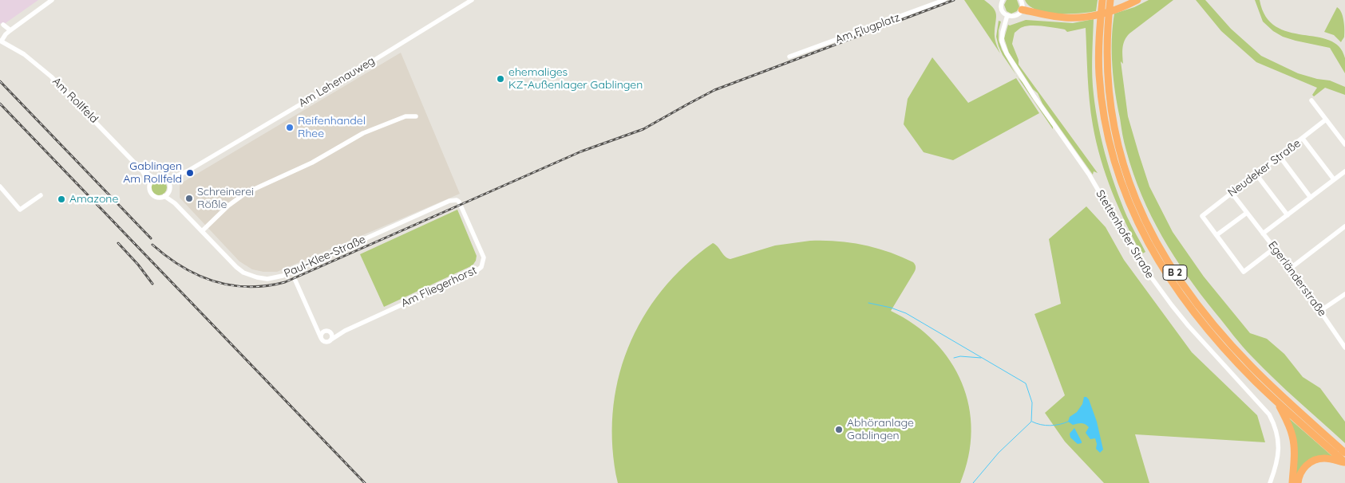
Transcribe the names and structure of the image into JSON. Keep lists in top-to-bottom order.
{
  "streets": {
    "highway": ["B 2"],
    "street": [
      "Am Flugplatz",
      "Am Lehenauweg",
      "Am Rollfeld",
      "Neudeker Straße",
      "Stettenhofer Straße",
      "Paul-Klee-Straße",
      "Egerländerstraße",
      "Am Fliegerhorst"
    ]
  },
  "crossings": [
    ["Am Rollfeld", "Paul-Klee-Straße"],
    ["Neudeker Straße", "Egerländerstraße"],
    ["Paul-Klee-Straße", "Am Fliegerhorst"]
  ],
  "places": [
    "ehemaliges KZ-Außenlager Gablingen",
    "Reifenhandel Rhee",
    "Gablingen Am Rollfeld",
    "Schreinerei Rößle",
    "Amazone",
    "Abhöranlage Gablingen"
  ]
}
